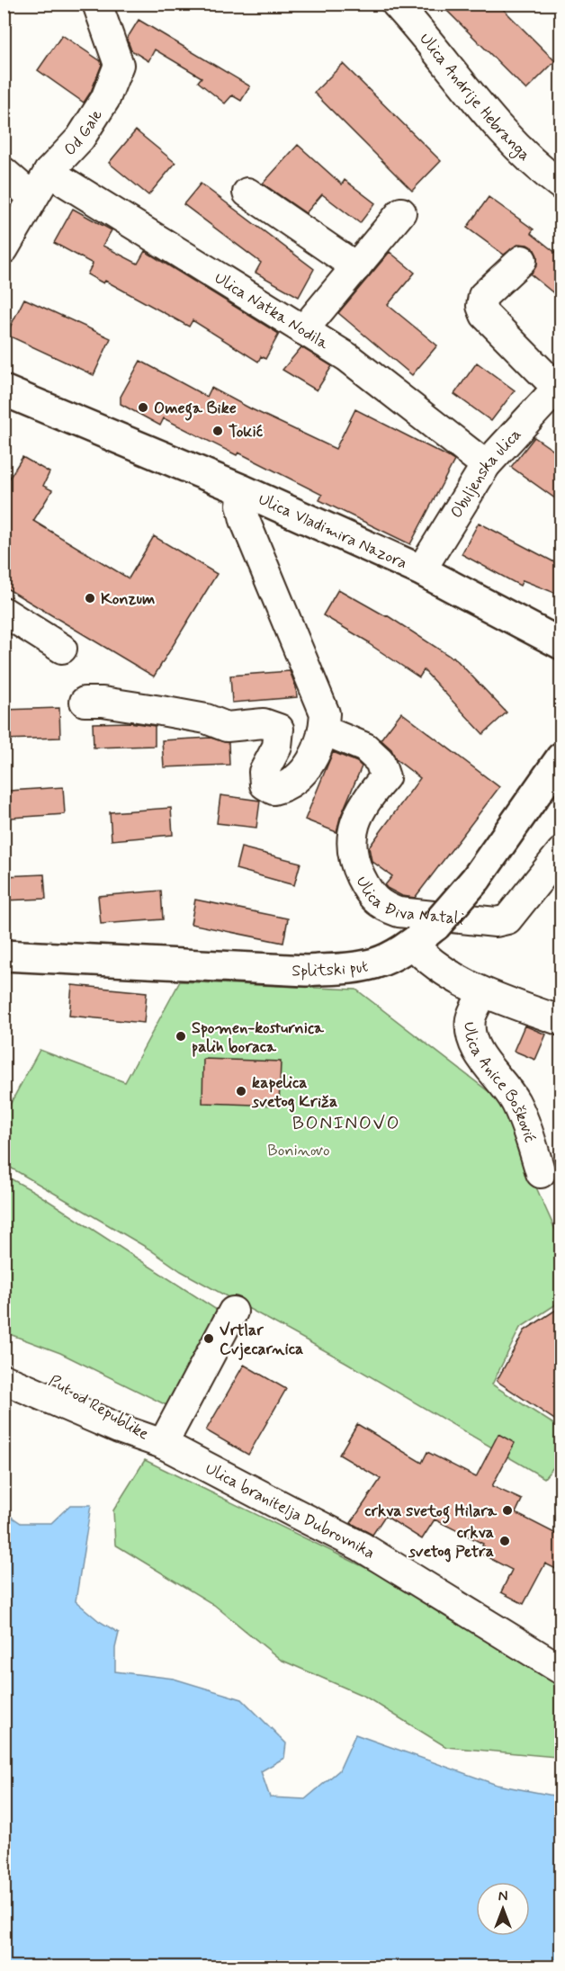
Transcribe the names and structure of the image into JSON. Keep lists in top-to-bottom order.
{
  "streets": {
    "main road": ["Ulica Vladimira Nazora", "Splitski put"],
    "street": [
      "Ulica Andrije Hebranga",
      "Od Gale",
      "Ulica Natka Nodila",
      "Obuljenska ulica",
      "Ulica Điva Natali",
      "Ulica Anice Bošković",
      "Put od Republike",
      "Ulica branitelja Dubrovnika"
    ]
  },
  "crossings": [
    ["Od Gale", "Ulica Natka Nodila"],
    ["Ulica Natka Nodila", "Obuljenska ulica"],
    ["Obuljenska ulica", "Ulica Vladimira Nazora"],
    ["Splitski put", "Ulica Anice Bošković"],
    ["Put od Republike", "Ulica branitelja Dubrovnika"]
  ],
  "districts": ["BONINOVO"],
  "parks": ["Boninovo"],
  "places": [
    "Omega Bike",
    "Tokić",
    "Konzum",
    "Spomen-kosturnica palih boraca",
    "kapelica svetog Križa",
    "Vrtlar Cvjecarnica",
    "crkva svetog Hilara",
    "crkva svetog Petra"
  ],
  "north": "top"
}
